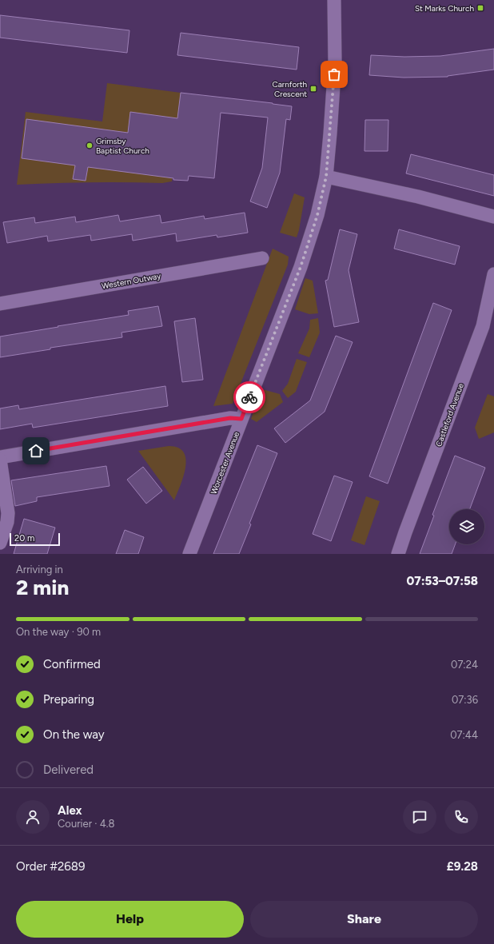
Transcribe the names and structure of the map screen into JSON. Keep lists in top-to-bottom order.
{
  "streets": {
    "street": ["Western Outway", "Castleford Avenue", "Worcester Avenue"]
  },
  "places": {
    "transit": ["St Marks Church", "Carnforth Crescent"],
    "other": ["Grimsby Baptist Church"]
  },
  "scale_bar": "20 m",
  "page": {
    "scale": "20 m",
    "heading": ["2 min", "Arriving in", "07:53–07:58"],
    "panel": [
      "Alex",
      "Courier · 4.8",
      "Order #2689",
      "£9.28"
    ],
    "bar": "On the way · 90 m",
    "list": [
      ["Confirmed", "07:24"],
      ["Preparing", "07:36"],
      ["On the way", "07:44"],
      "Delivered"
    ],
    "buttons": ["Help", "Share"]
  }
}
